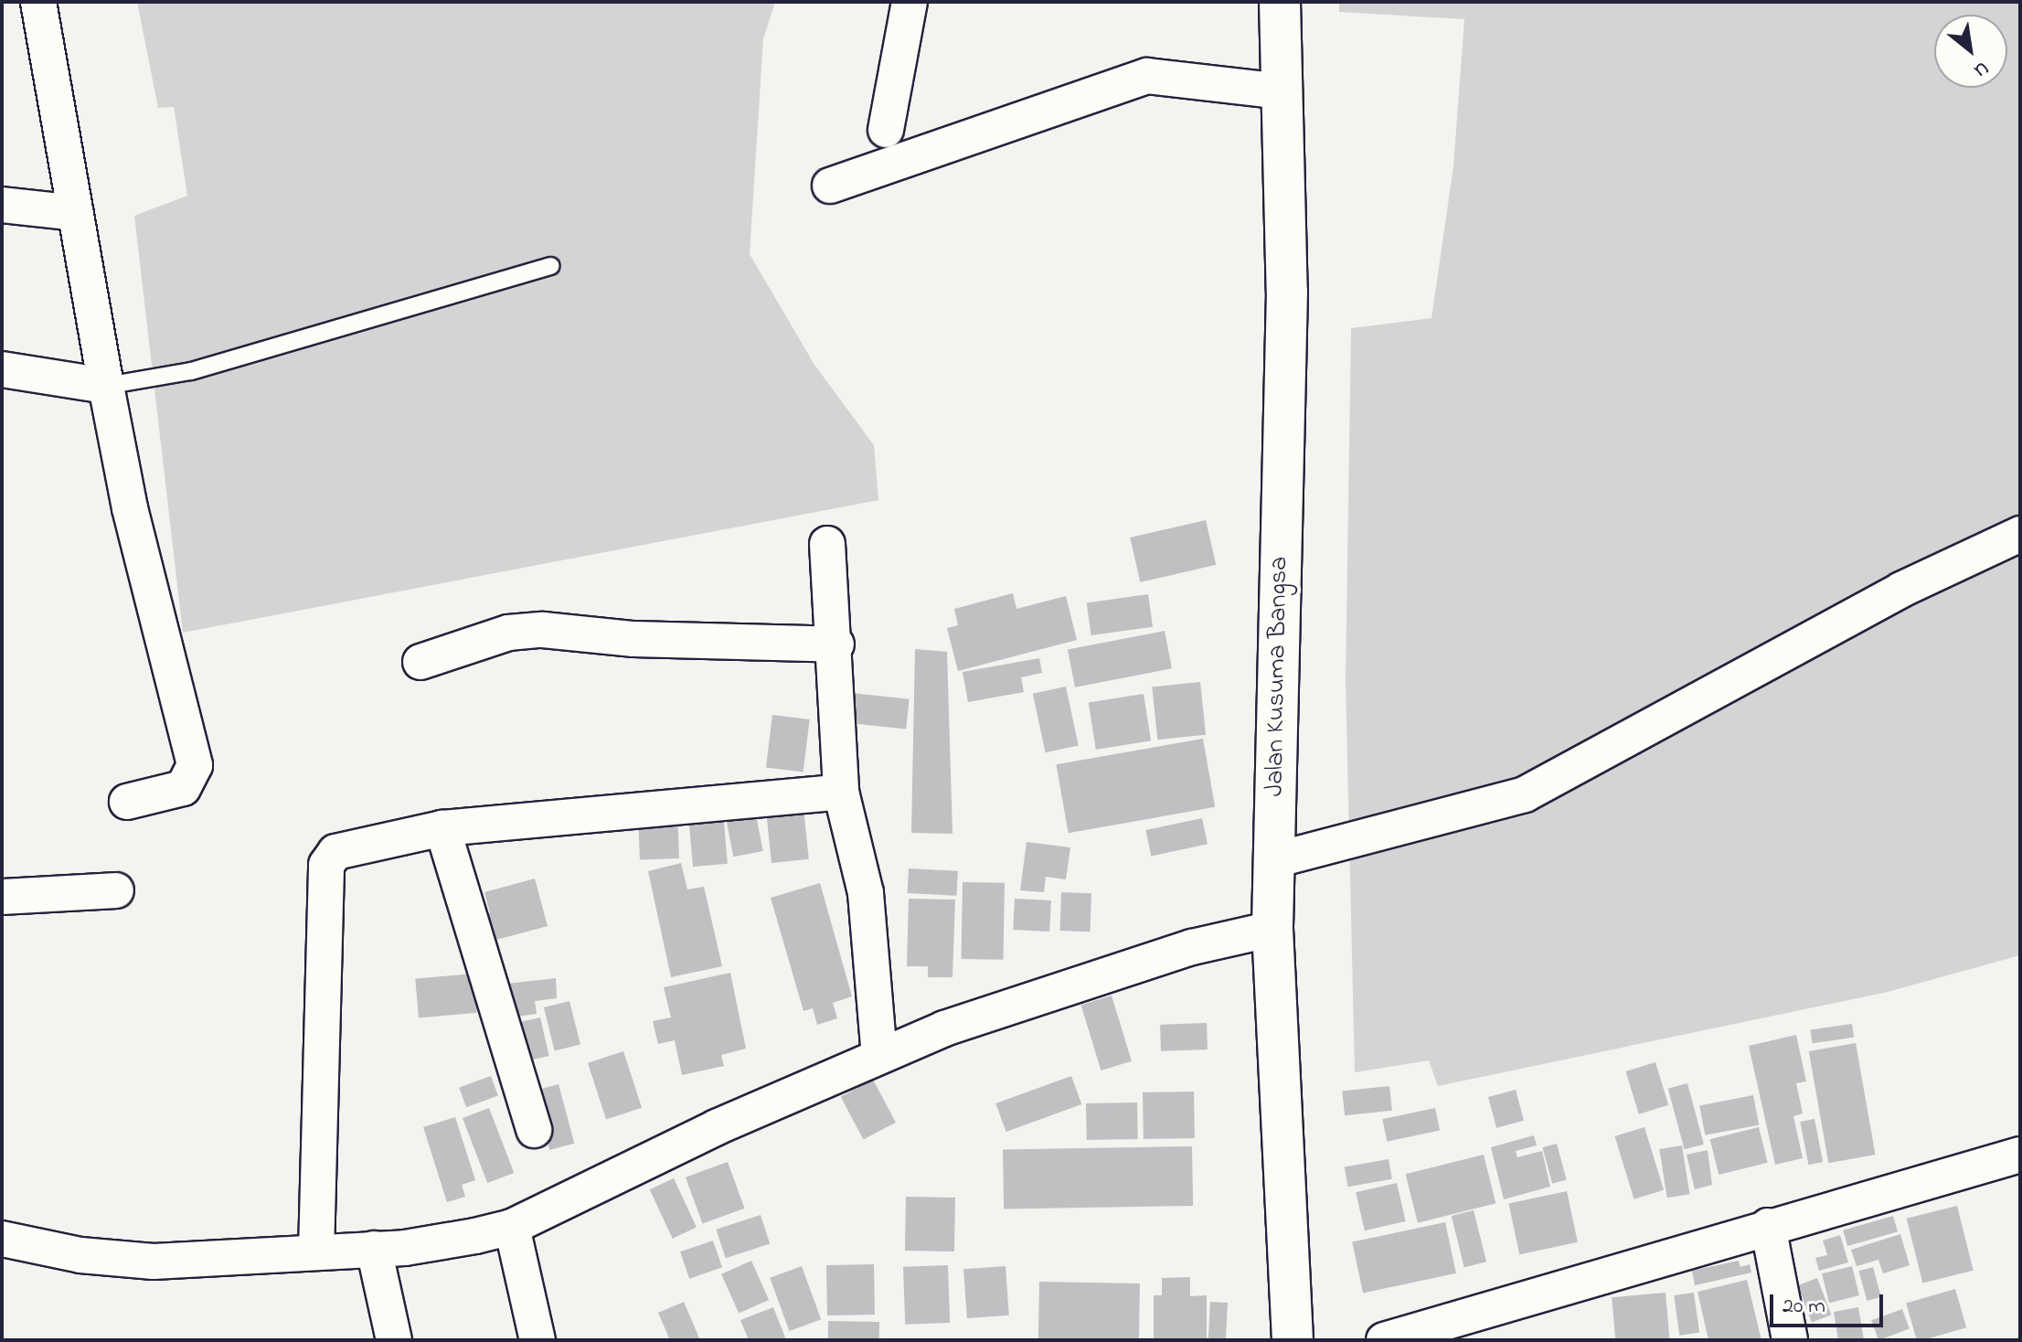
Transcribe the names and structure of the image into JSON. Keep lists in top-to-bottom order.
{
  "streets": {
    "street": ["Jalan Kusuma Bangsa"]
  },
  "scale_bar": "20 m",
  "north": "bottom right"
}
